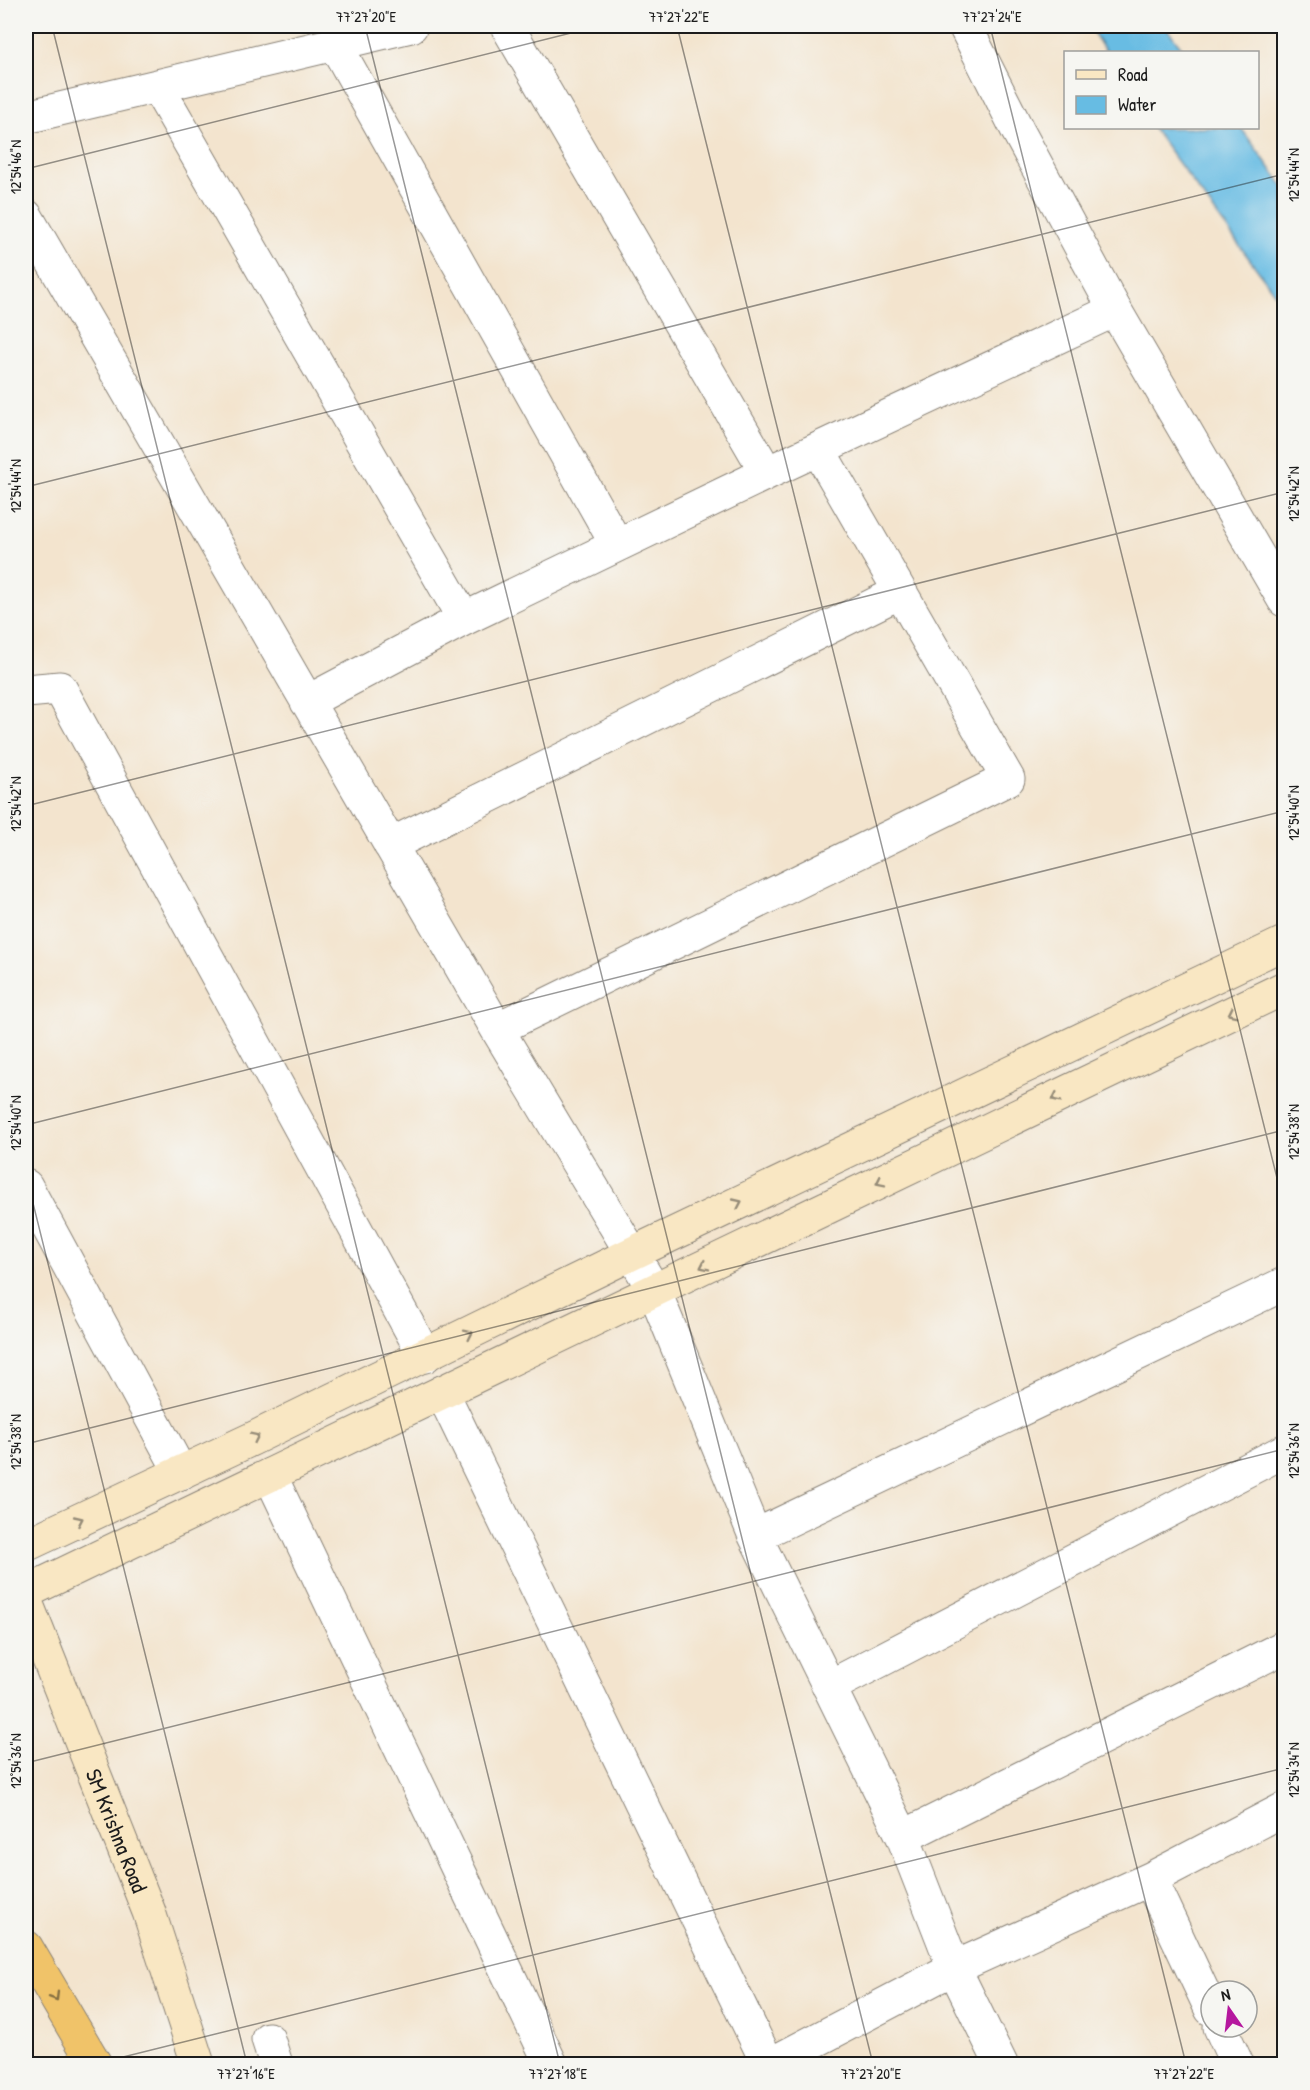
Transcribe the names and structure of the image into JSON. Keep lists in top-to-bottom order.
{
  "streets": {
    "street": ["SM Krishna Road"]
  },
  "legend": ["Road", "Water"],
  "north": "top",
  "coordinates": [
    "77°27'20\"E",
    "77°27'22\"E",
    "77°27'24\"E",
    "12°54'46\"N",
    "12°54'44\"N",
    "12°54'42\"N",
    "12°54'40\"N",
    "12°54'38\"N",
    "12°54'36\"N",
    "12°54'34\"N",
    "77°27'16\"E",
    "77°27'18\"E"
  ]
}
